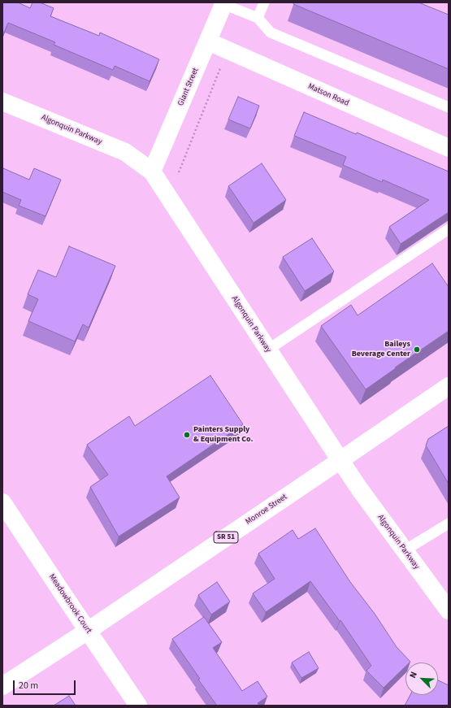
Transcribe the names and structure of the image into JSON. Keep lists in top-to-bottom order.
{
  "streets": {
    "street": [
      "Giant Street",
      "Matson Road",
      "Algonquin Parkway",
      "Monroe Street",
      "SR 51",
      "Meadowbrook Court"
    ]
  },
  "crossings": [
    ["Giant Street", "Matson Road"],
    ["Giant Street", "Algonquin Parkway"],
    ["Algonquin Parkway", "Monroe Street"],
    ["Monroe Street", "Meadowbrook Court"]
  ],
  "places": ["Baileys Beverage Center", "Painters Supply & Equipment Co."],
  "scale_bar": "20 m",
  "north": "top left"
}
